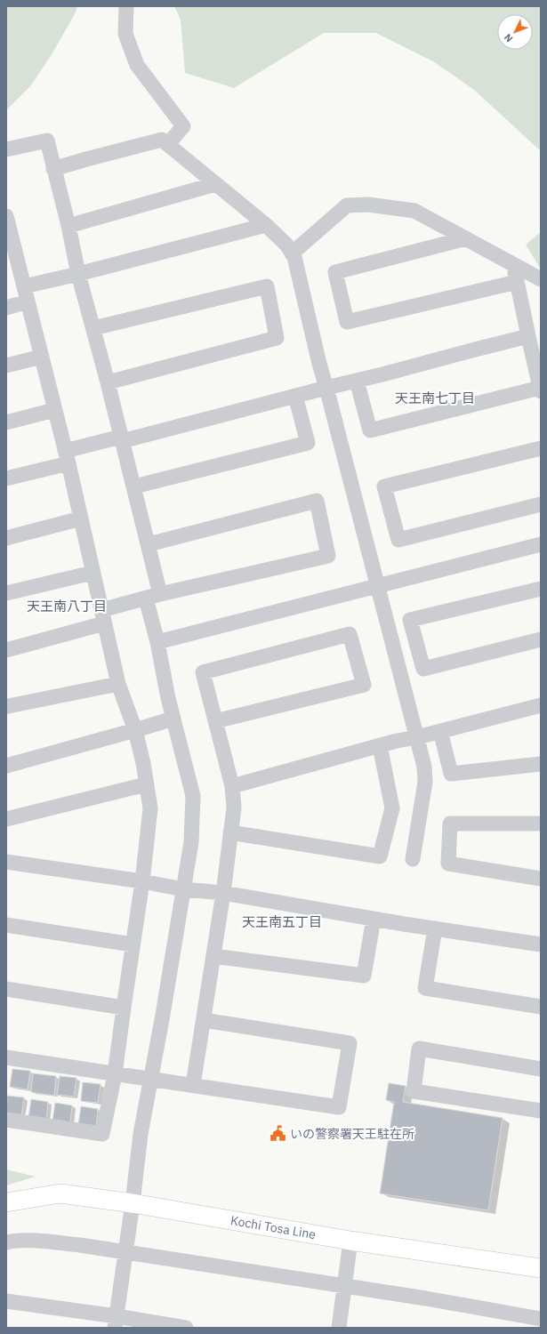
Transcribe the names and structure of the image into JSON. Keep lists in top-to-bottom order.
{
  "streets": {
    "main road": ["Kochi Tosa Line"]
  },
  "districts": ["天王南七丁目", "天王南八丁目", "天王南五丁目"],
  "places": {
    "public building": ["いの警察署天王駐在所"]
  },
  "north": "bottom left"
}
